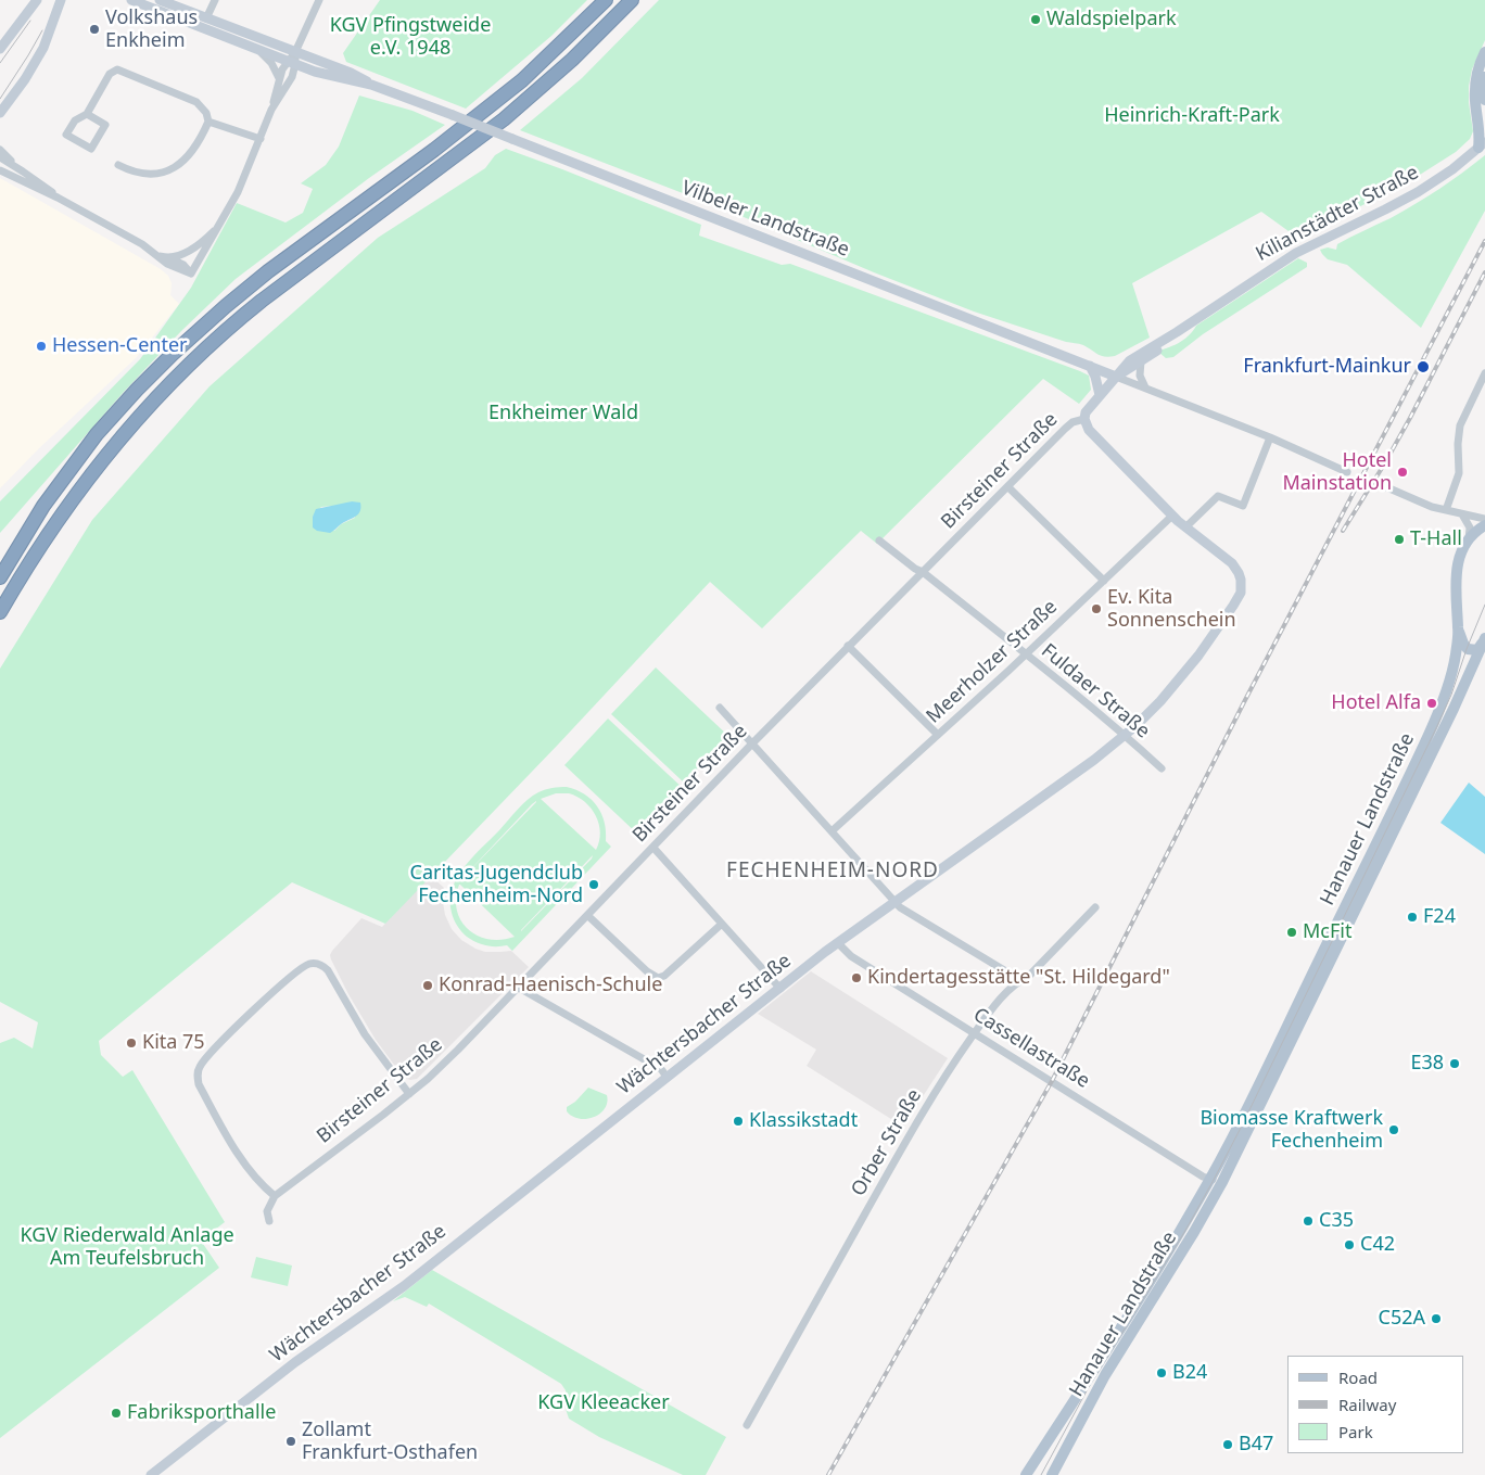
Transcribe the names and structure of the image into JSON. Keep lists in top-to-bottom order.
{
  "streets": {
    "main road": [
      "Kilianstädter Straße",
      "Vilbeler Landstraße",
      "Birsteiner Straße",
      "Hanauer Landstraße",
      "Wächtersbacher Straße"
    ],
    "street": [
      "Meerholzer Straße",
      "Fuldaer Straße",
      "Cassellastraße",
      "Orber Straße"
    ]
  },
  "crossings": [
    ["Kilianstädter Straße", "Vilbeler Landstraße"],
    ["Kilianstädter Straße", "Birsteiner Straße"],
    ["Vilbeler Landstraße", "Birsteiner Straße"],
    ["Birsteiner Straße", "Fuldaer Straße"],
    ["Meerholzer Straße", "Fuldaer Straße"],
    ["Fuldaer Straße", "Wächtersbacher Straße"],
    ["Hanauer Landstraße", "Cassellastraße"],
    ["Wächtersbacher Straße", "Cassellastraße"],
    ["Cassellastraße", "Orber Straße"]
  ],
  "districts": ["FECHENHEIM-NORD"],
  "parks": [
    "KGV Pfingstweide e.V. 1948",
    "Heinrich-Kraft-Park",
    "Enkheimer Wald",
    "KGV Riederwald Anlage Am Teufelsbruch",
    "KGV Kleeacker"
  ],
  "places": [
    "Waldspielpark",
    "Volkshaus Enkheim",
    "Hessen-Center",
    "Frankfurt-Mainkur",
    "Hotel Mainstation",
    "T-Hall",
    "Ev. Kita Sonnenschein",
    "Hotel Alfa",
    "Caritas-Jugendclub Fechenheim-Nord",
    "F24",
    "McFit",
    "Kindertagesstätte \"St. Hildegard\"",
    "Konrad-Haenisch-Schule",
    "Kita 75",
    "E38",
    "Klassikstadt",
    "Biomasse Kraftwerk Fechenheim",
    "C35",
    "C42",
    "C52A",
    "B24",
    "Fabriksporthalle",
    "Zollamt Frankfurt-Osthafen",
    "B47"
  ],
  "legend": ["Road", "Railway", "Park"]
}
